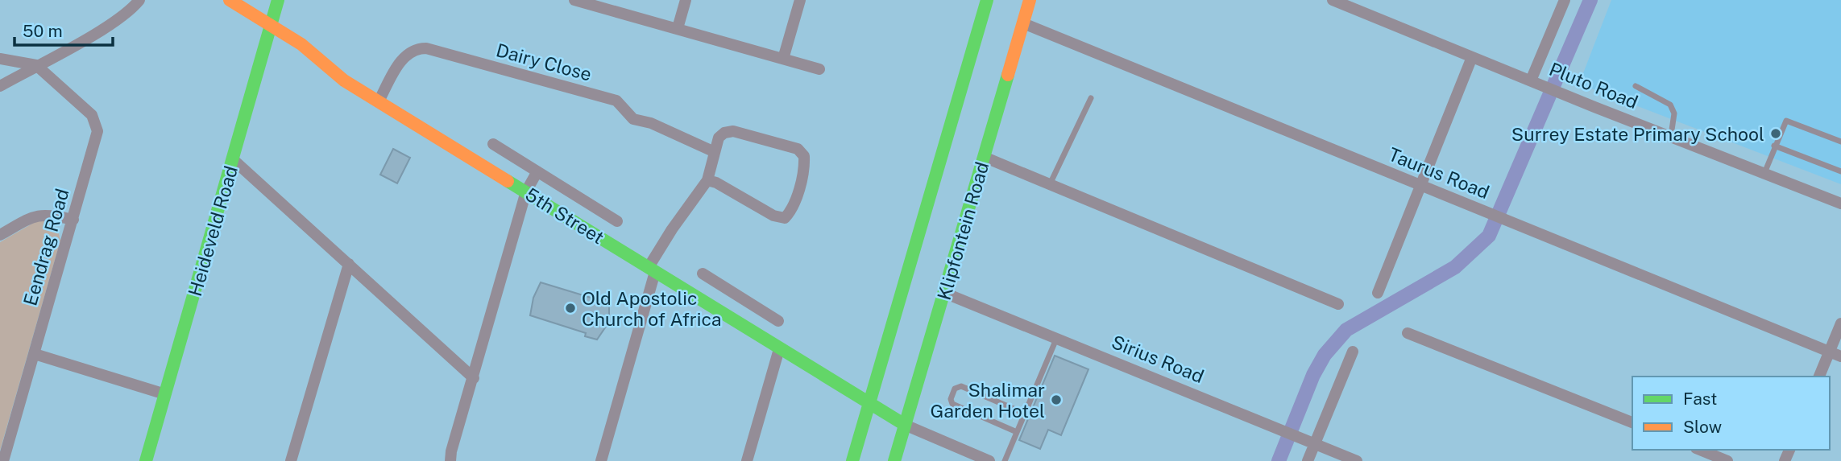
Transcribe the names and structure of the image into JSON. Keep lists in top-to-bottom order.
{
  "streets": {
    "street": [
      "Dairy Close",
      "Pluto Road",
      "Taurus Road",
      "5th Street",
      "Heideveld Road",
      "Klipfontein Road",
      "Eendrag Road",
      "Sirius Road"
    ]
  },
  "crossings": [
    ["Dairy Close", "5th Street"],
    ["Taurus Road", "Klipfontein Road"],
    ["5th Street", "Heideveld Road"],
    ["5th Street", "Klipfontein Road"],
    ["Klipfontein Road", "Sirius Road"]
  ],
  "places": ["Surrey Estate Primary School", "Old Apostolic Church of Africa", "Shalimar Garden Hotel"],
  "legend": ["Fast", "Slow"],
  "scale_bar": "50 m"
}
